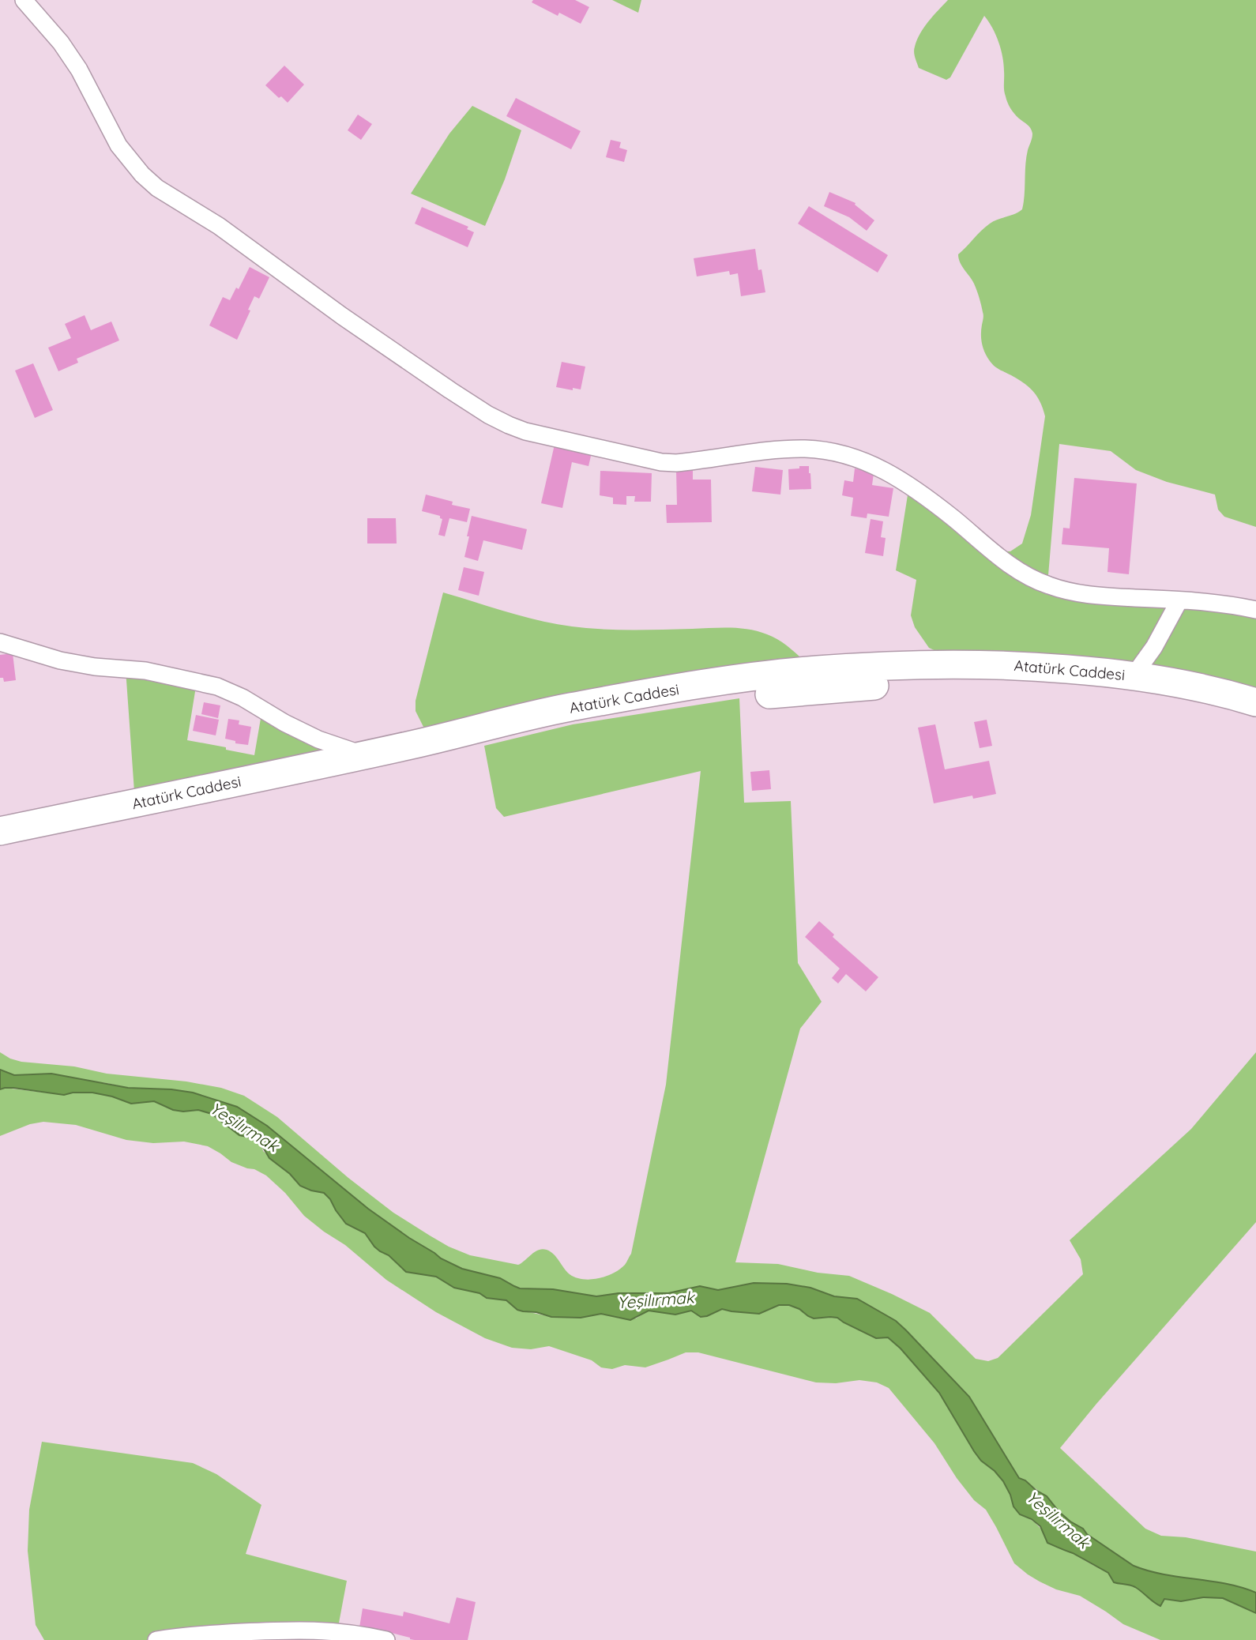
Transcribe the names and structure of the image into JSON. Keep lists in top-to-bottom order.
{
  "streets": {
    "highway": ["Atatürk Caddesi"]
  },
  "water": ["Yeşilırmak"]
}
